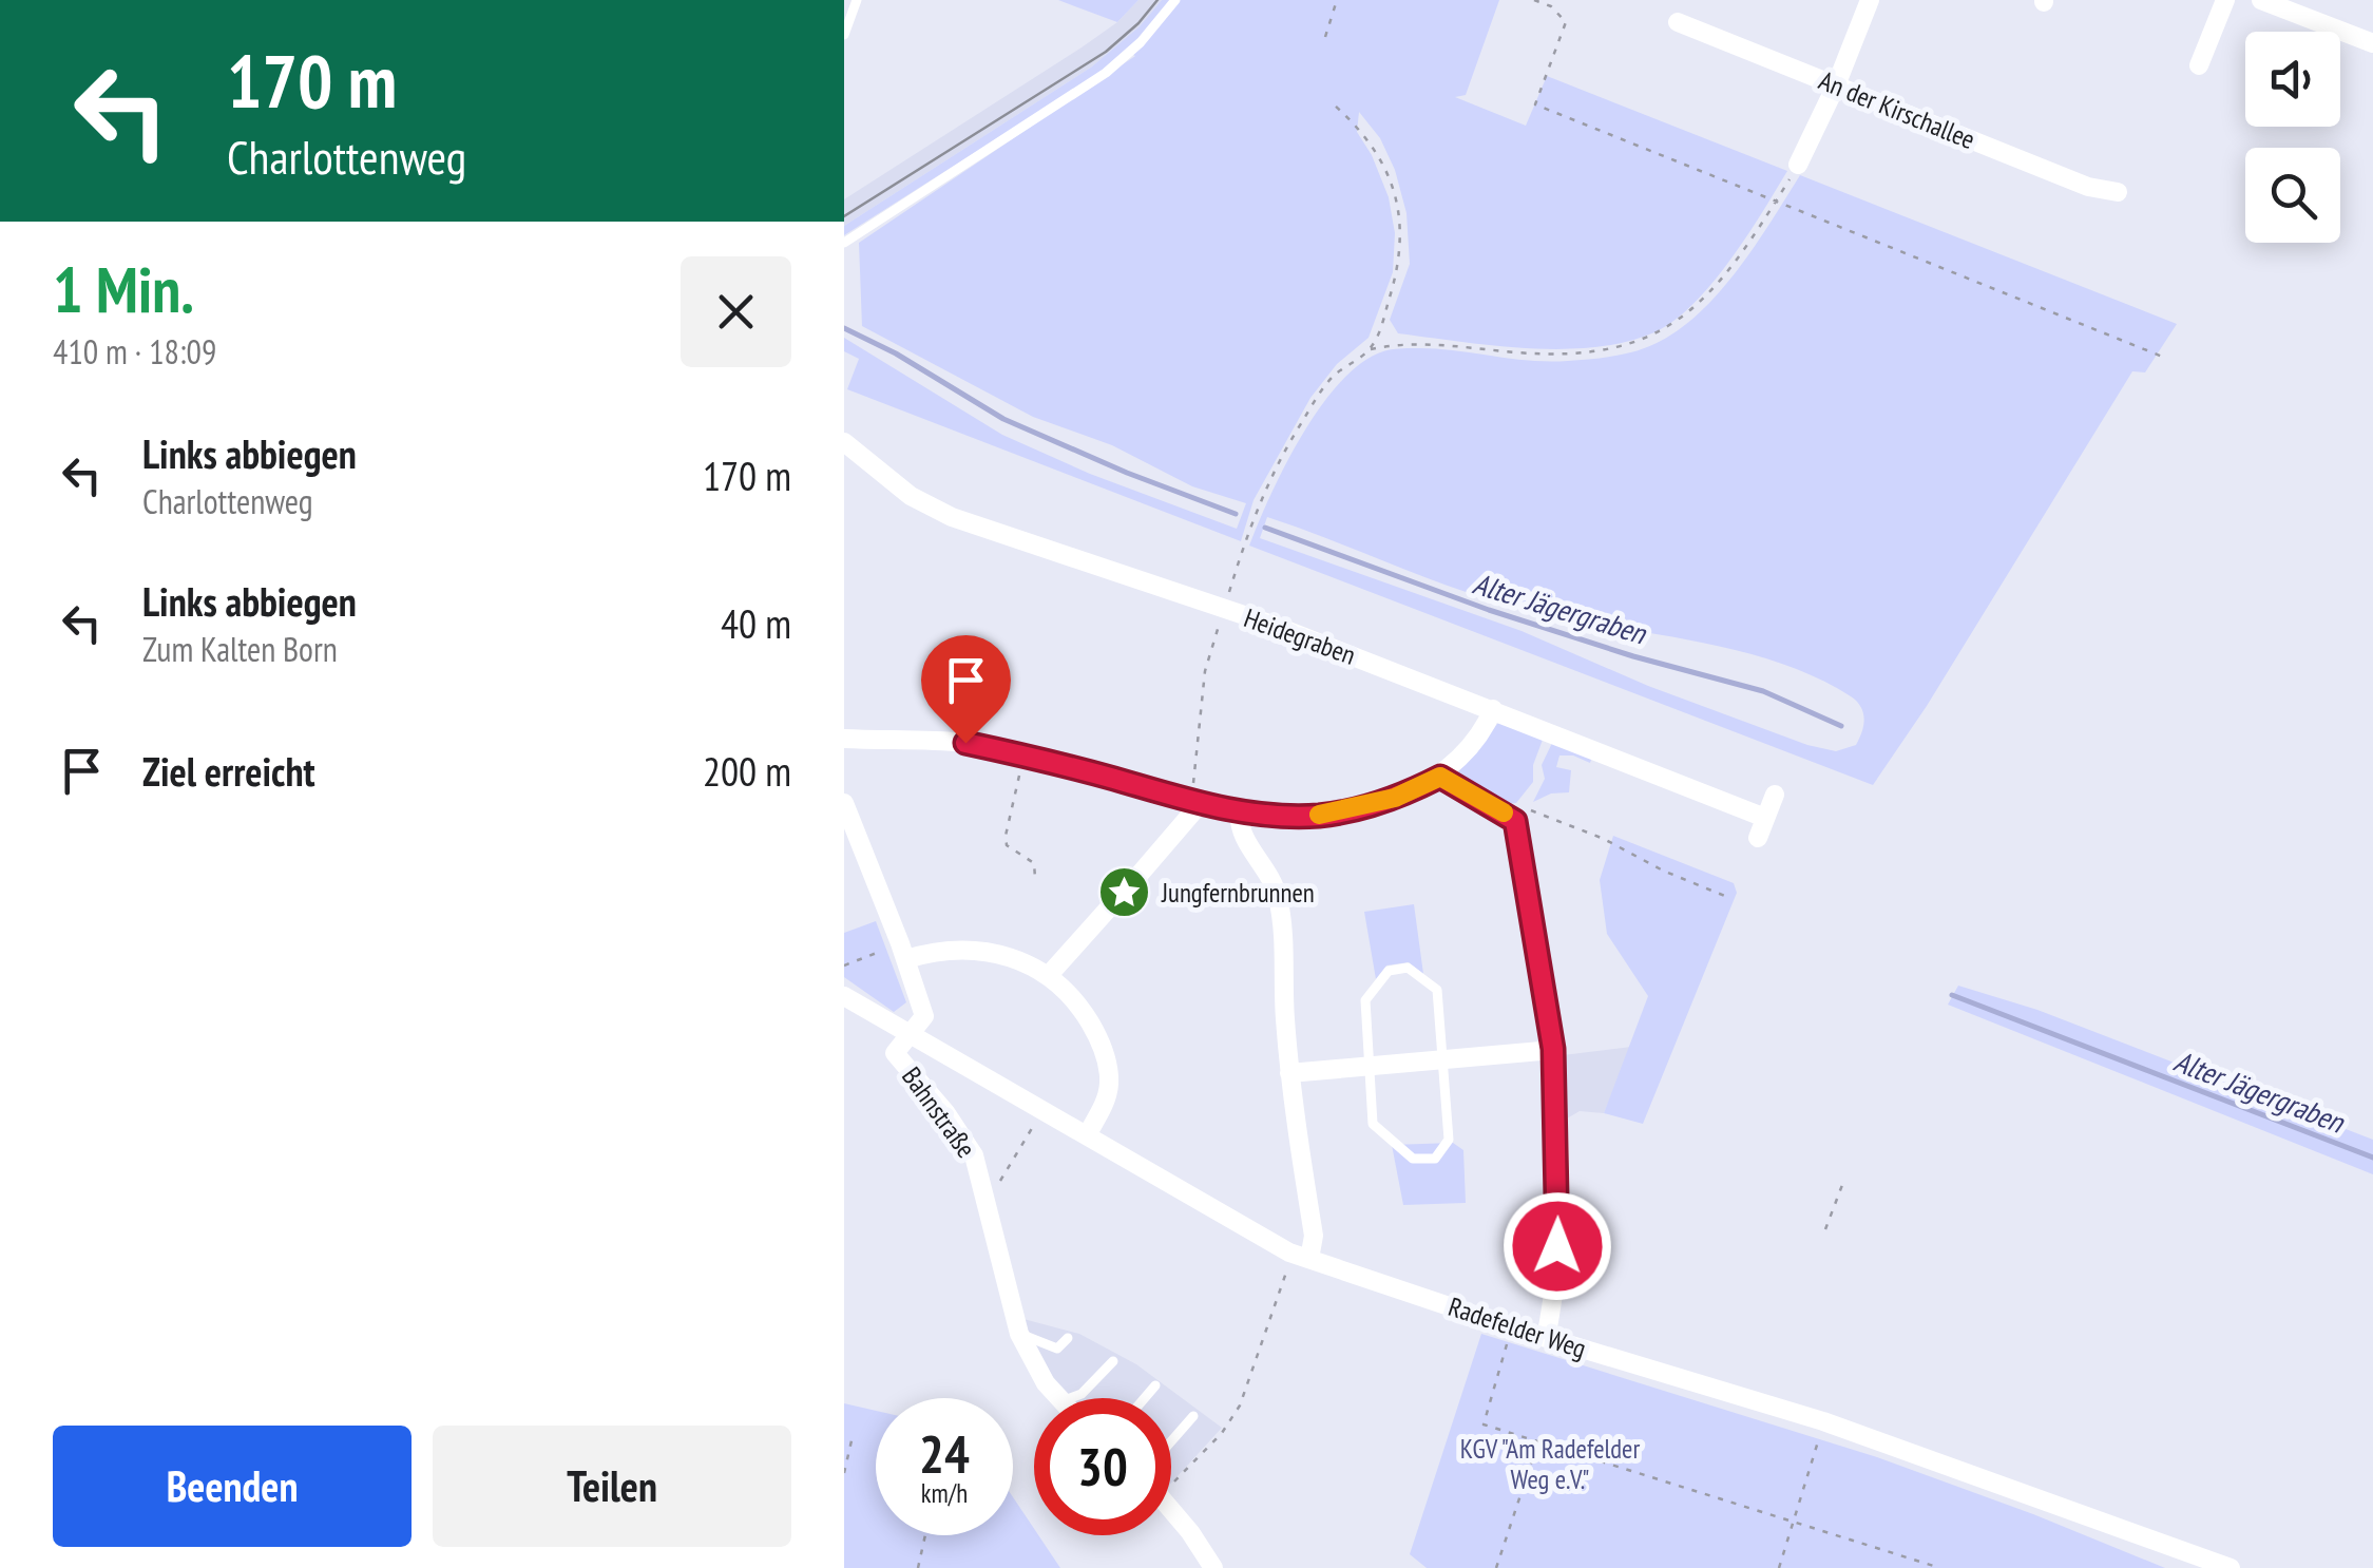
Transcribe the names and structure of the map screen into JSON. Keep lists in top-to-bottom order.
{
  "streets": {
    "street": [
      "An der Kirschallee",
      "Heidegraben",
      "Bahnstraße",
      "Radefelder Weg"
    ]
  },
  "crossings": [
    ["Bahnstraße", "Radefelder Weg"]
  ],
  "water": ["Alter Jägergraben"],
  "parks": ["KGV \"Am Radefelder Weg e.V.\""],
  "places": {
    "place": ["Jungfernbrunnen"]
  },
  "page": {
    "turn": ["170 m", "Charlottenweg"],
    "heading": ["1 Min.", "410 m · 18:09"],
    "list": [
      {
        "name": "Links abbiegen",
        "note": "Charlottenweg",
        "value": "170 m"
      },
      {
        "name": "Links abbiegen",
        "note": "Zum Kalten Born",
        "value": "40 m"
      },
      {
        "name": "Ziel erreicht",
        "value": "200 m"
      }
    ],
    "speed": "24 km/h",
    "limit": "30",
    "buttons": ["Beenden", "Teilen"]
  }
}
